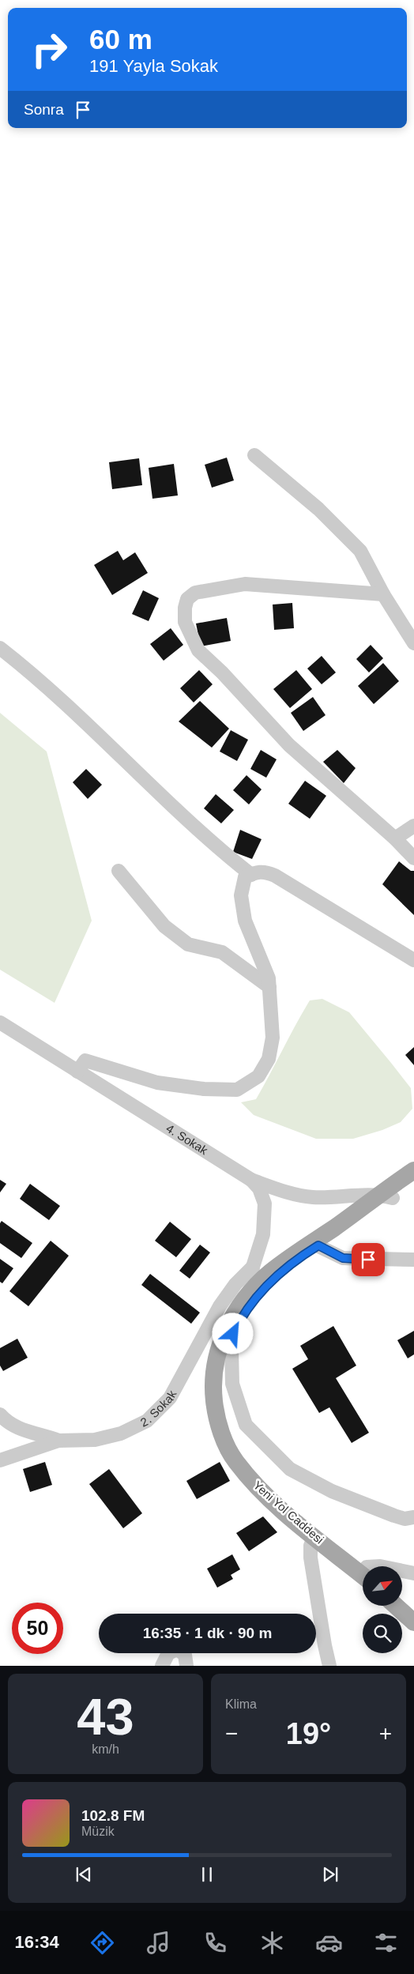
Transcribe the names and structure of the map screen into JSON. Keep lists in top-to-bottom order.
{
  "streets": {
    "main road": ["Yeni Yol Caddesi"],
    "street": ["4. Sokak", "2. Sokak"]
  },
  "crossings": [
    ["4. Sokak", "2. Sokak"],
    ["4. Sokak", "Yeni Yol Caddesi"]
  ],
  "north": "top right",
  "page": {
    "turn": ["60 m", "191 Yayla Sokak"],
    "then": "Sonra",
    "limit": "50",
    "trip": "16:35 · 1 dk · 90 m",
    "tile": [
      ["43", "km/h"],
      "Klima"
    ],
    "heat": ["−", "19°", "+"],
    "song": ["102.8 FM", "Müzik"],
    "tabs": "16:34"
  }
}
